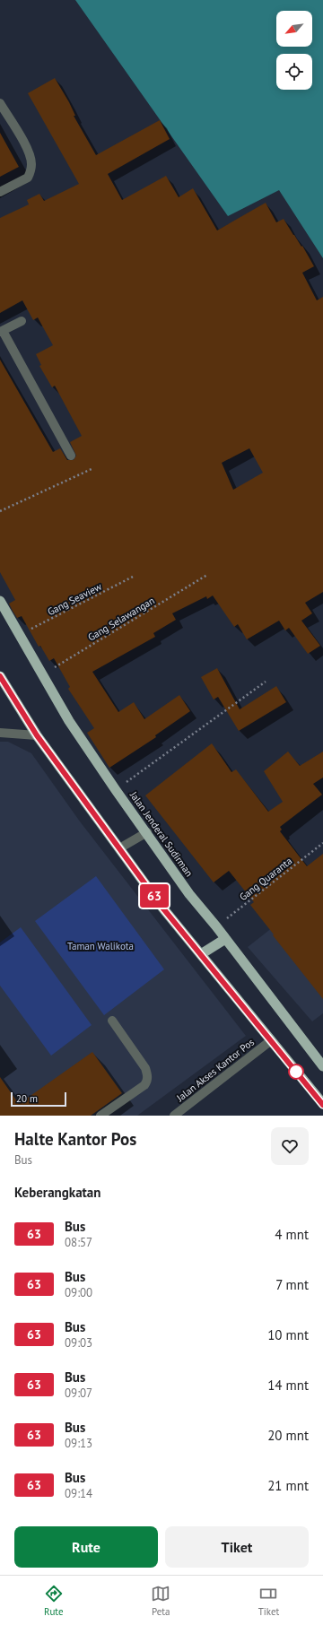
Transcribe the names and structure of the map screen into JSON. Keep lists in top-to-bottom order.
{
  "streets": {
    "highway": ["Jalan Jenderal Sudirman"],
    "street": ["Jalan Akses Kantor Pos"],
    "path": ["Gang Seaview", "Gang Selawangan", "Gang Quaranta"]
  },
  "crossings": [
    ["Gang Seaview", "Jalan Jenderal Sudirman"],
    ["Gang Selawangan", "Jalan Jenderal Sudirman"],
    ["Jalan Jenderal Sudirman", "Gang Quaranta"]
  ],
  "parks": ["Taman Walikota"],
  "lines": ["bus line 63"],
  "scale_bar": "20 m",
  "north": "bottom left",
  "page": {
    "on_map": "63",
    "scale": "20 m",
    "heading": [
      ["Halte Kantor Pos", "Bus"],
      "Keberangkatan"
    ],
    "list": [
      {
        "mark": "63",
        "name": "Bus",
        "note": "08:57",
        "value": "4 mnt"
      },
      {
        "mark": "63",
        "name": "Bus",
        "note": "09:00",
        "value": "7 mnt"
      },
      {
        "mark": "63",
        "name": "Bus",
        "note": "09:03",
        "value": "10 mnt"
      },
      {
        "mark": "63",
        "name": "Bus",
        "note": "09:07",
        "value": "14 mnt"
      },
      {
        "mark": "63",
        "name": "Bus",
        "note": "09:13",
        "value": "20 mnt"
      },
      {
        "mark": "63",
        "name": "Bus",
        "note": "09:14",
        "value": "21 mnt"
      }
    ],
    "buttons": ["Rute", "Tiket"],
    "tabs": ["Rute", "Peta", "Tiket"]
  }
}
